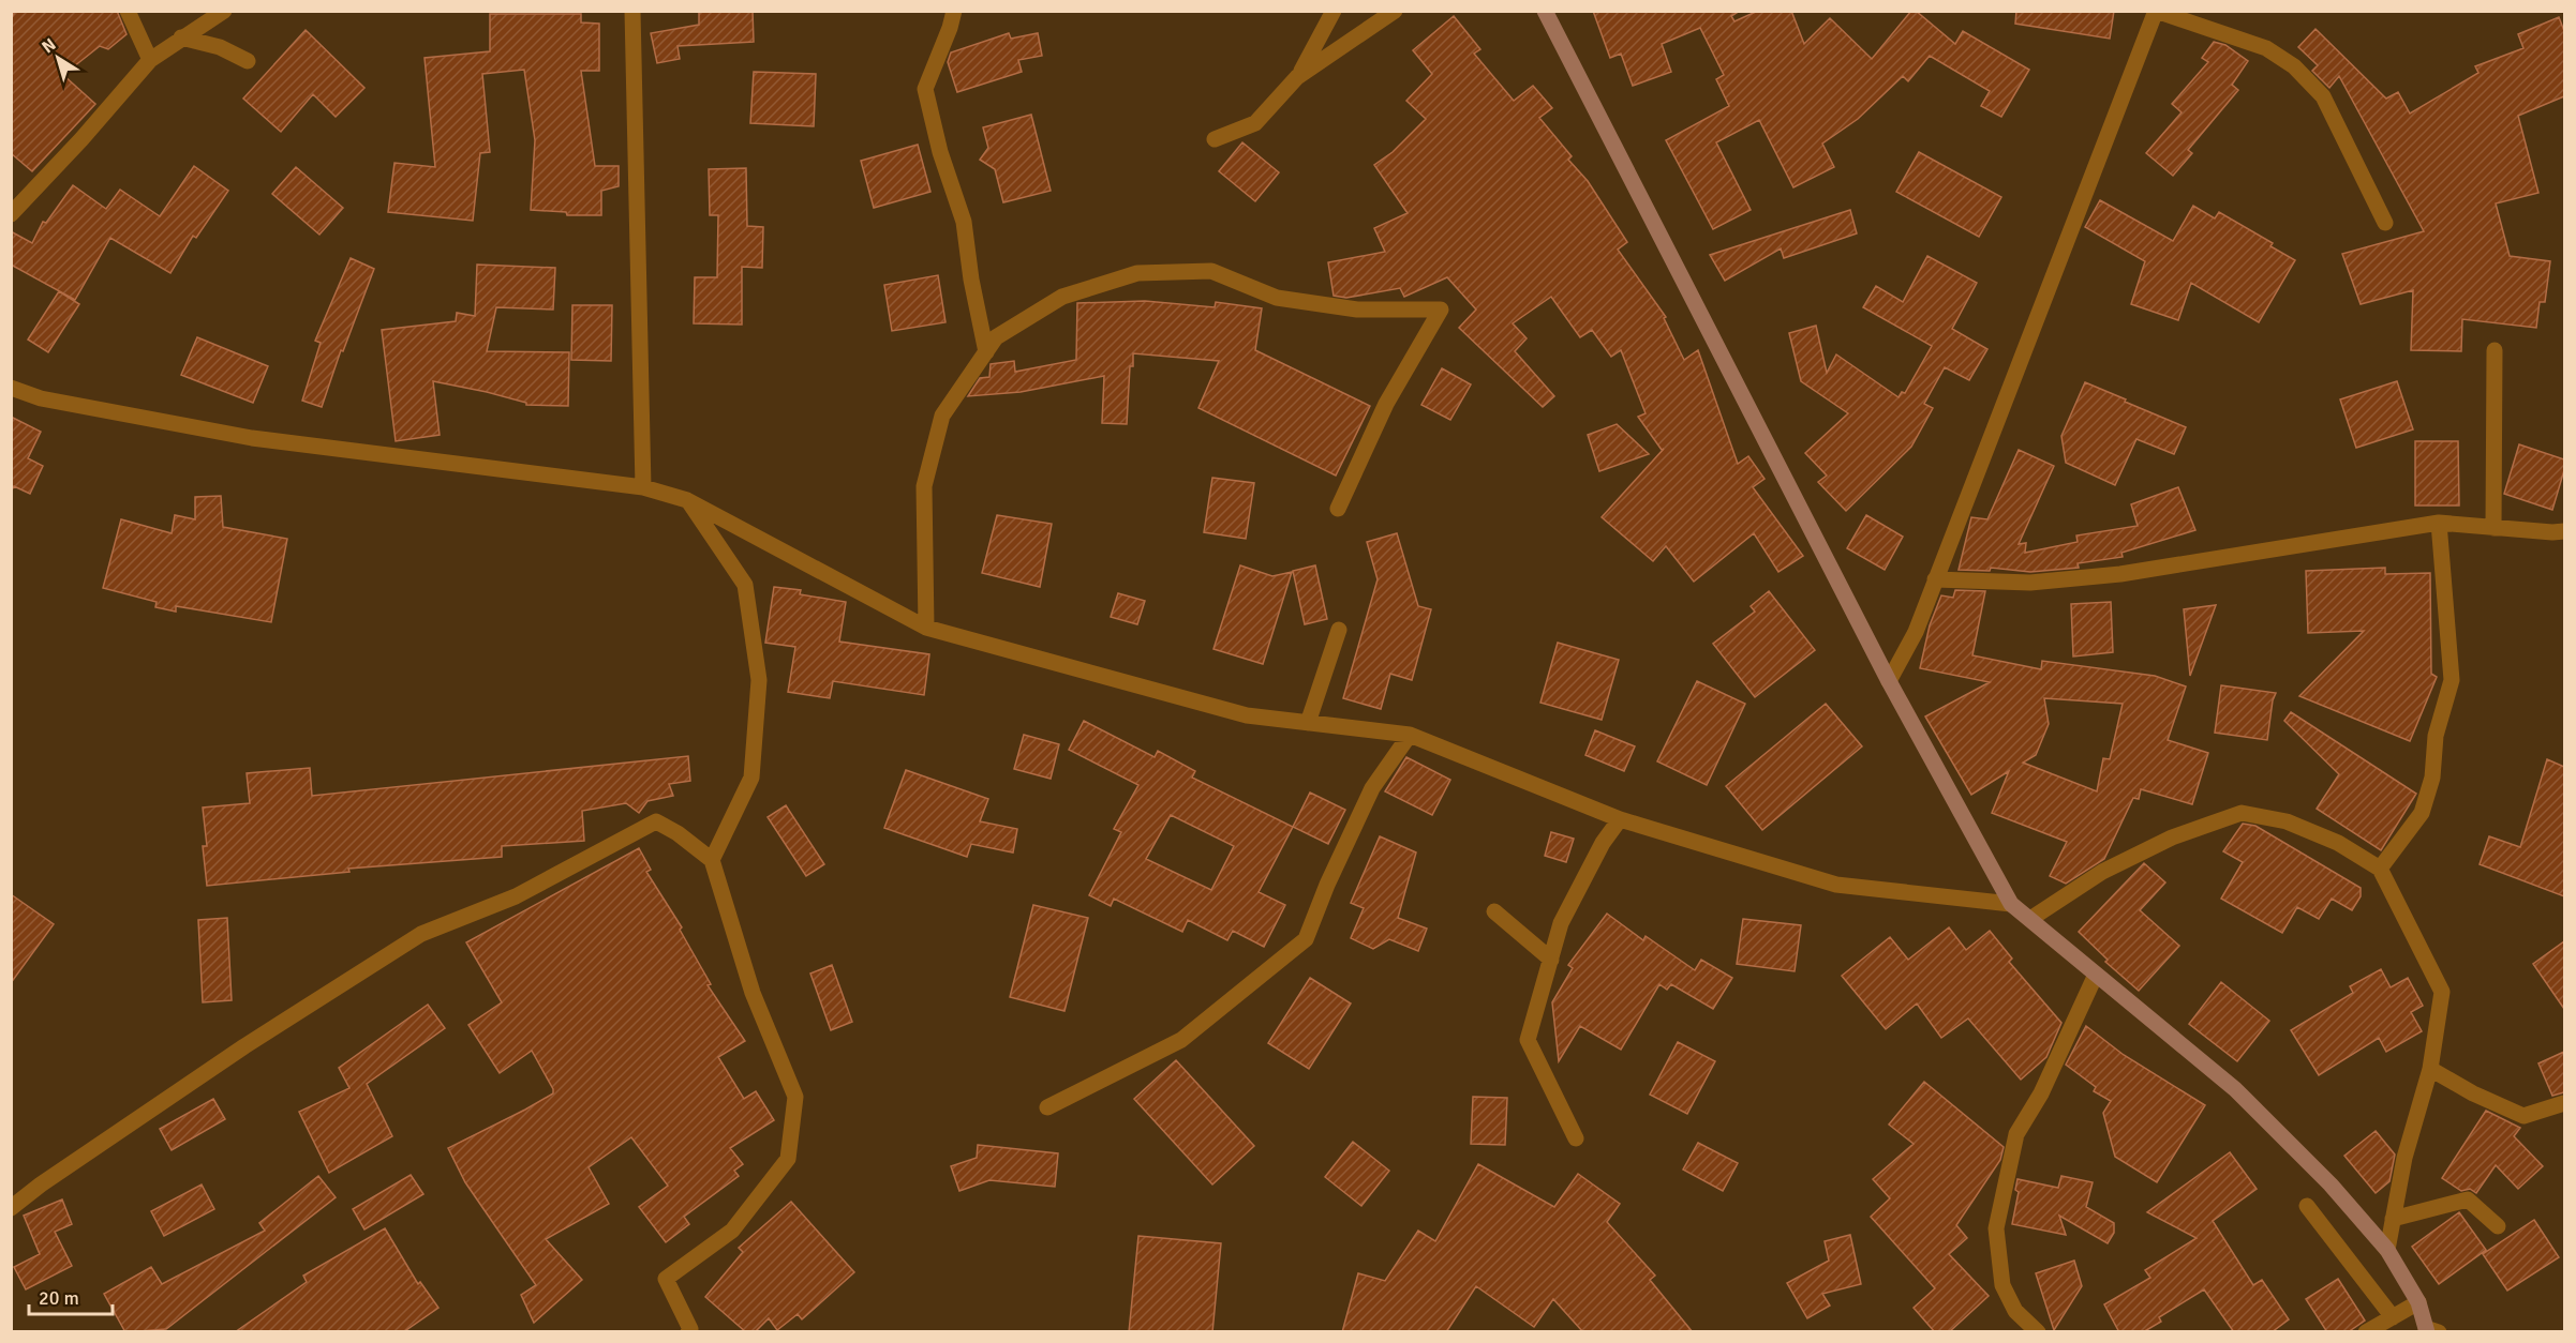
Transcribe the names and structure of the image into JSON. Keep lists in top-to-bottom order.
{
  "scale_bar": "20 m",
  "north": "top left"
}
